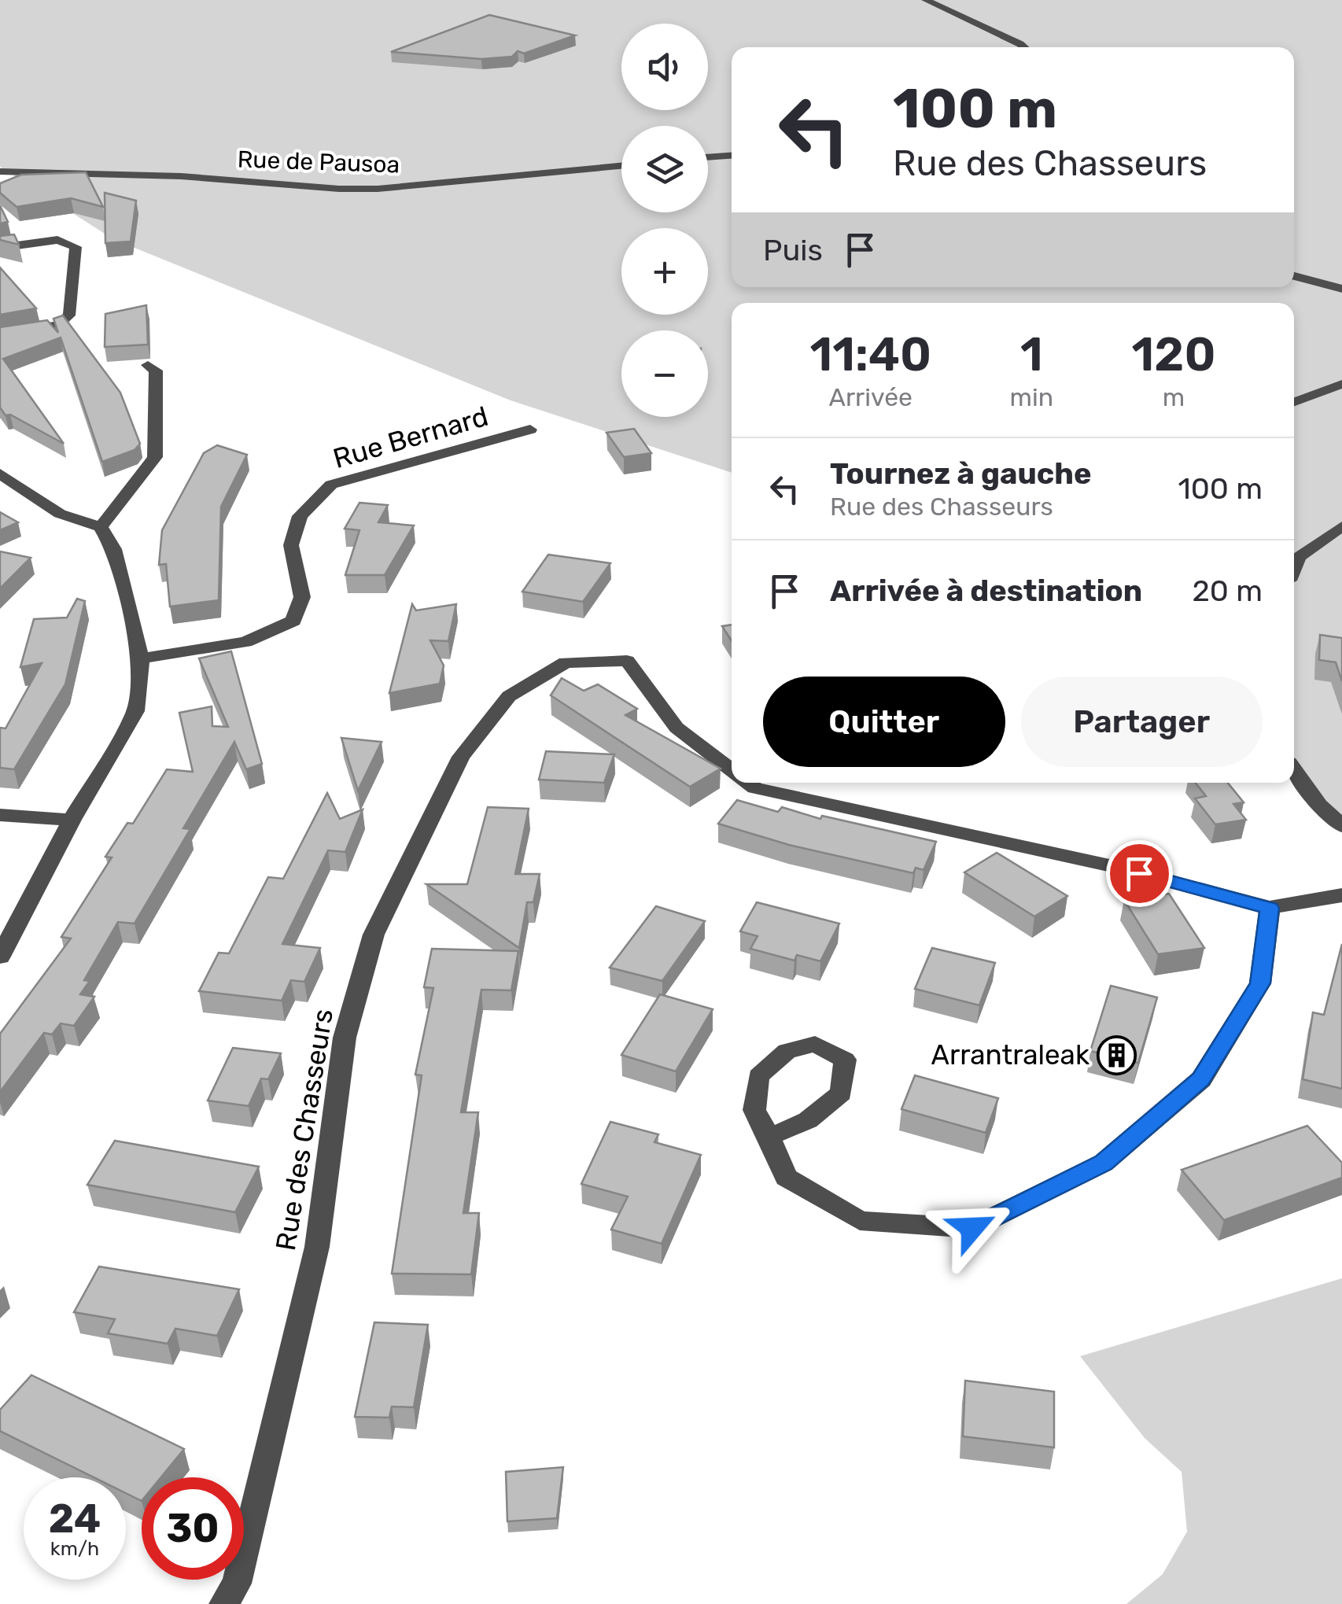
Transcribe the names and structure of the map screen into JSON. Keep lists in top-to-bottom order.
{
  "streets": {
    "street": ["Rue de Pausoa", "Rue Bernard", "Rue des Chasseurs"]
  },
  "places": {
    "building": ["Arrantraleak"]
  },
  "page": {
    "map_buttons": ["+", "−"],
    "turn": ["100 m", "Rue des Chasseurs"],
    "then": "Puis",
    "eta": [
      "11:40",
      "Arrivée",
      "1",
      "min",
      "120",
      "m"
    ],
    "list": [
      {
        "name": "Tournez à gauche",
        "note": "Rue des Chasseurs",
        "value": "100 m"
      },
      {
        "name": "Arrivée à destination",
        "value": "20 m"
      }
    ],
    "buttons": ["Quitter", "Partager"],
    "speed": "24 km/h",
    "limit": "30"
  }
}
